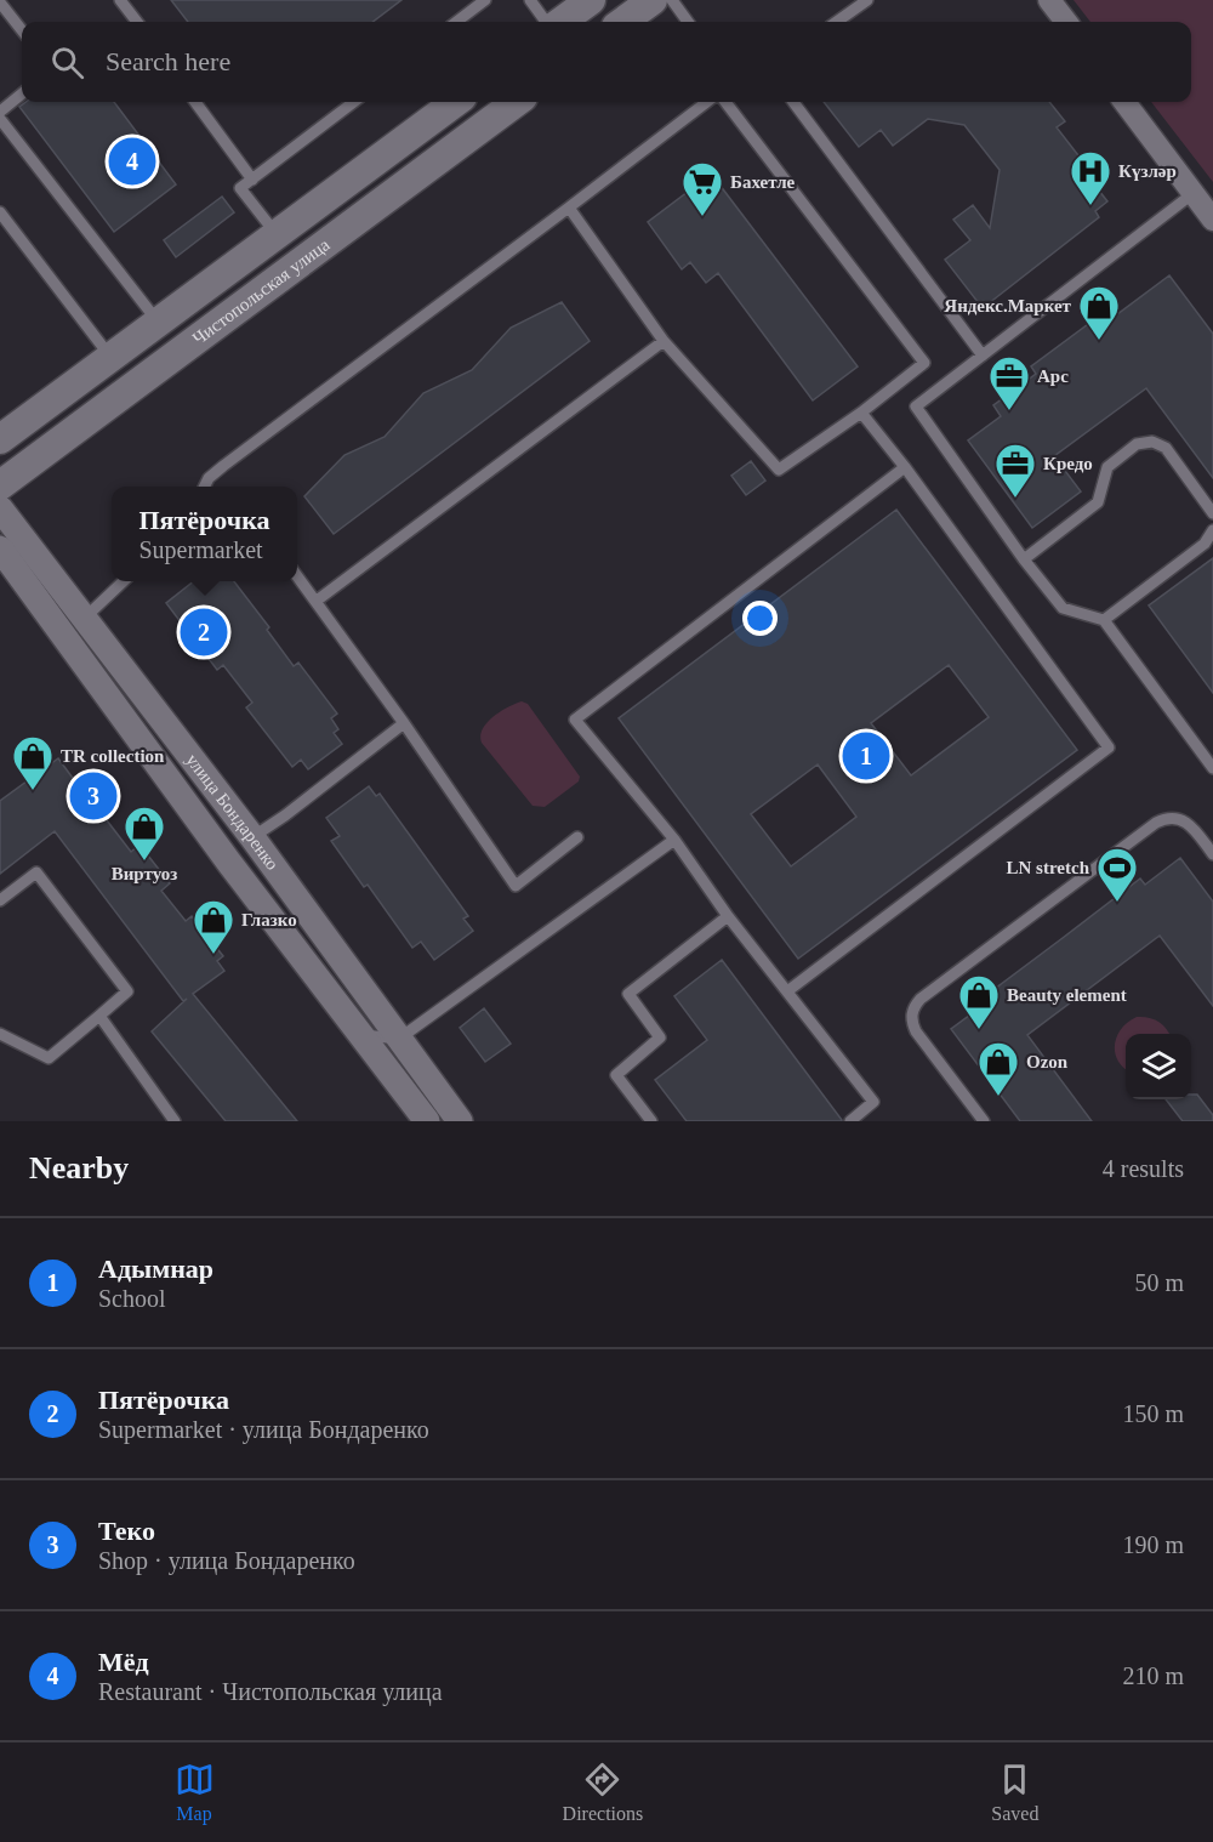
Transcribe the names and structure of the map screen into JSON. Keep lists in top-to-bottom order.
{
  "streets": {
    "main road": ["Чистопольская улица"],
    "street": ["улица Бондаренко"]
  },
  "places": {
    "hospital": ["Күзләр"],
    "supermarket": ["Бахетле"],
    "shop": [
      "Яндекс.Маркет",
      "TR collection",
      "Виртуоз",
      "Глазко",
      "Beauty element",
      "Ozon"
    ],
    "office": ["Арс", "Кредо"],
    "sports": ["LN stretch"]
  },
  "page": {
    "search": "Search here",
    "pins": [
      "4",
      "2",
      "1",
      "3"
    ],
    "popup": ["Пятёрочка", "Supermarket"],
    "heading": ["Nearby", "4 results"],
    "list": [
      {
        "mark": "1",
        "name": "Адымнар",
        "note": "School",
        "value": "50 m"
      },
      {
        "mark": "2",
        "name": "Пятёрочка",
        "note": "Supermarket · улица Бондаренко",
        "value": "150 m"
      },
      {
        "mark": "3",
        "name": "Теко",
        "note": "Shop · улица Бондаренко",
        "value": "190 m"
      },
      {
        "mark": "4",
        "name": "Мёд",
        "note": "Restaurant · Чистопольская улица",
        "value": "210 m"
      }
    ],
    "nav": ["Map", "Directions", "Saved"]
  }
}
